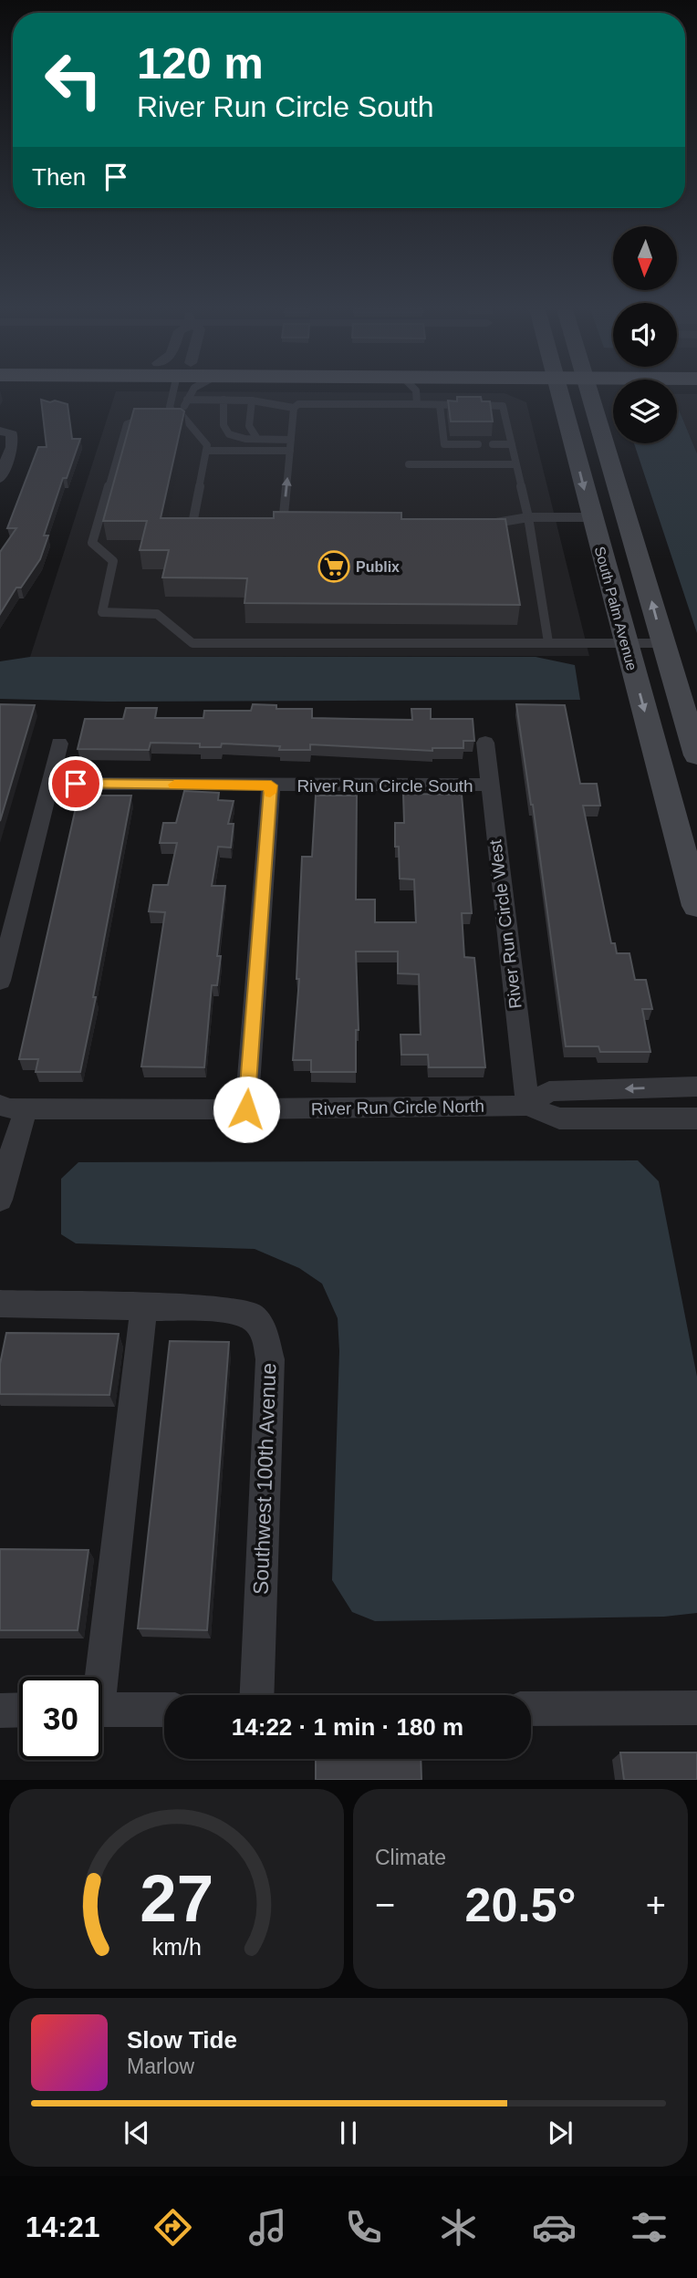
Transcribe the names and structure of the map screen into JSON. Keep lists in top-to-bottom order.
{
  "streets": {
    "main road": ["South Palm Avenue"],
    "street": [
      "River Run Circle South",
      "River Run Circle West",
      "River Run Circle North",
      "Southwest 100th Avenue"
    ]
  },
  "crossings": [
    ["River Run Circle South", "River Run Circle West"],
    ["River Run Circle West", "River Run Circle North"]
  ],
  "places": {
    "supermarket": ["Publix"]
  },
  "north": "bottom",
  "page": {
    "turn": ["120 m", "River Run Circle South"],
    "then": "Then",
    "limit": "30",
    "trip": "14:22 · 1 min · 180 m",
    "tile": "Climate",
    "heat": ["−", "20.5°", "+"],
    "song": ["Slow Tide", "Marlow"],
    "tabs": "14:21",
    "gauge": ["27", "km/h"]
  }
}
